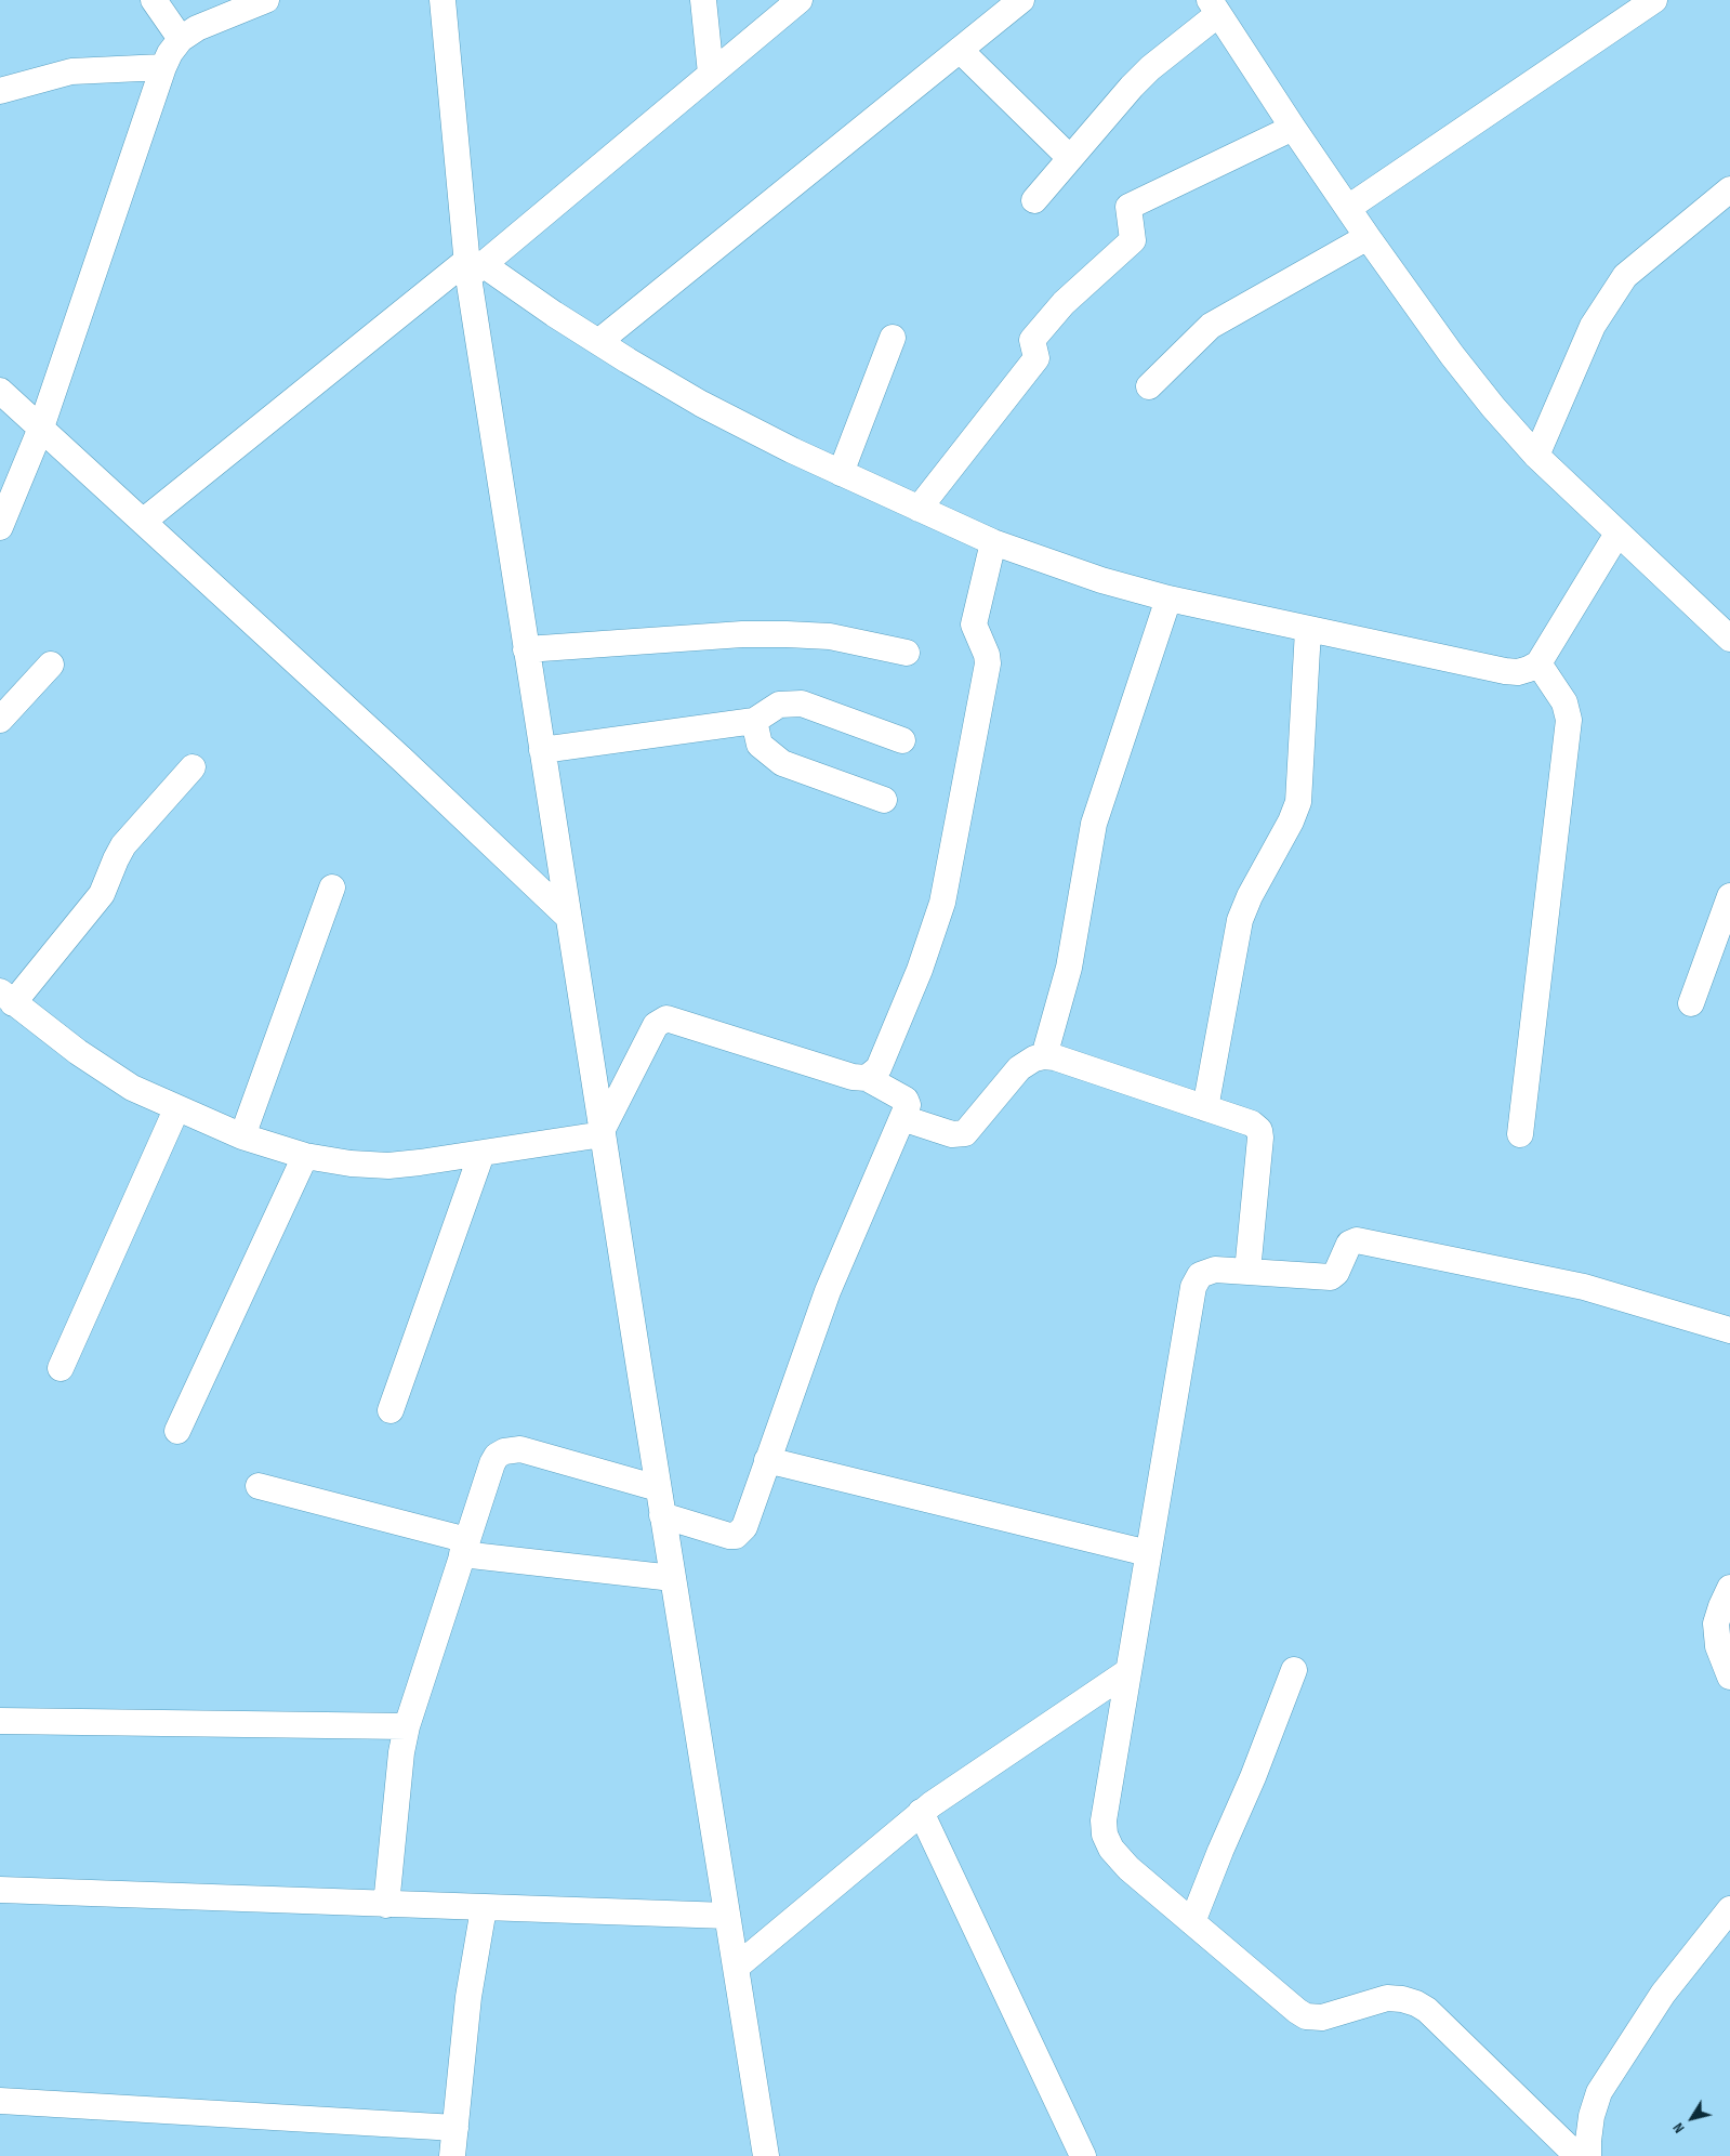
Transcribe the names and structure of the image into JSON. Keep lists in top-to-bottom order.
{
  "north": "bottom left"
}
